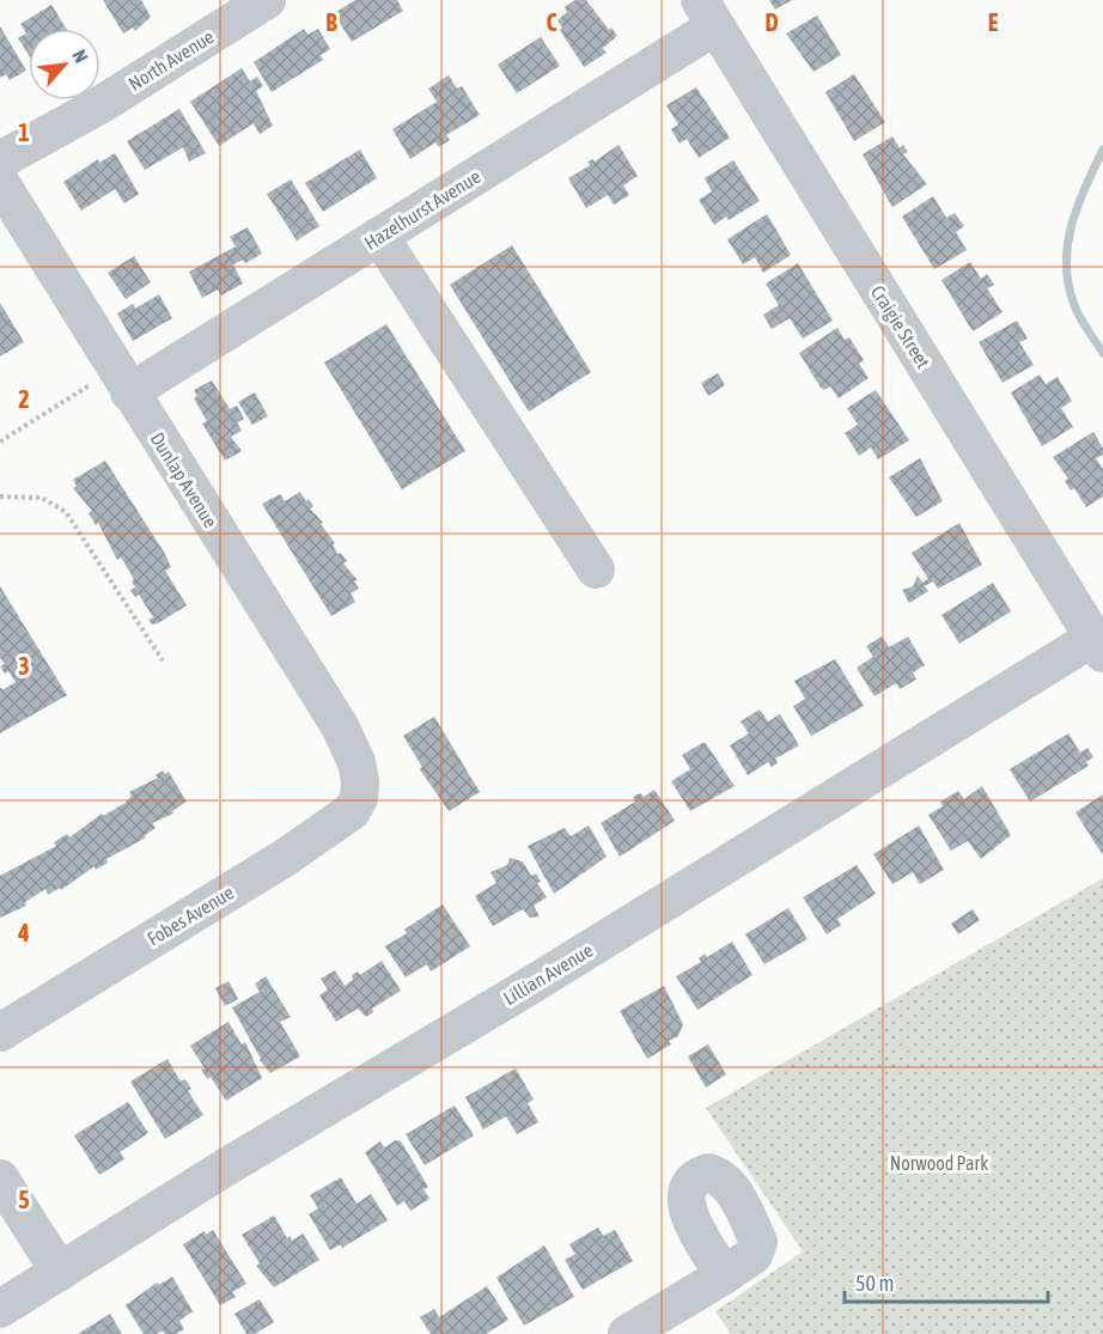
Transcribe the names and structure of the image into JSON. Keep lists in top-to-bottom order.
{
  "streets": {
    "street": [
      "North Avenue",
      "Hazelhurst Avenue",
      "Craigie Street",
      "Dunlap Avenue",
      "Fobes Avenue",
      "Lillian Avenue"
    ]
  },
  "crossings": [
    ["Hazelhurst Avenue", "Craigie Street"],
    ["Hazelhurst Avenue", "Dunlap Avenue"],
    ["Craigie Street", "Lillian Avenue"],
    ["Dunlap Avenue", "Fobes Avenue"]
  ],
  "parks": ["Norwood Park"],
  "scale_bar": "50 m",
  "north": "top right",
  "grid": {
    "columns": [
      "B",
      "C",
      "D",
      "E"
    ],
    "rows": [
      "1",
      "2",
      "3",
      "4",
      "5"
    ]
  }
}
